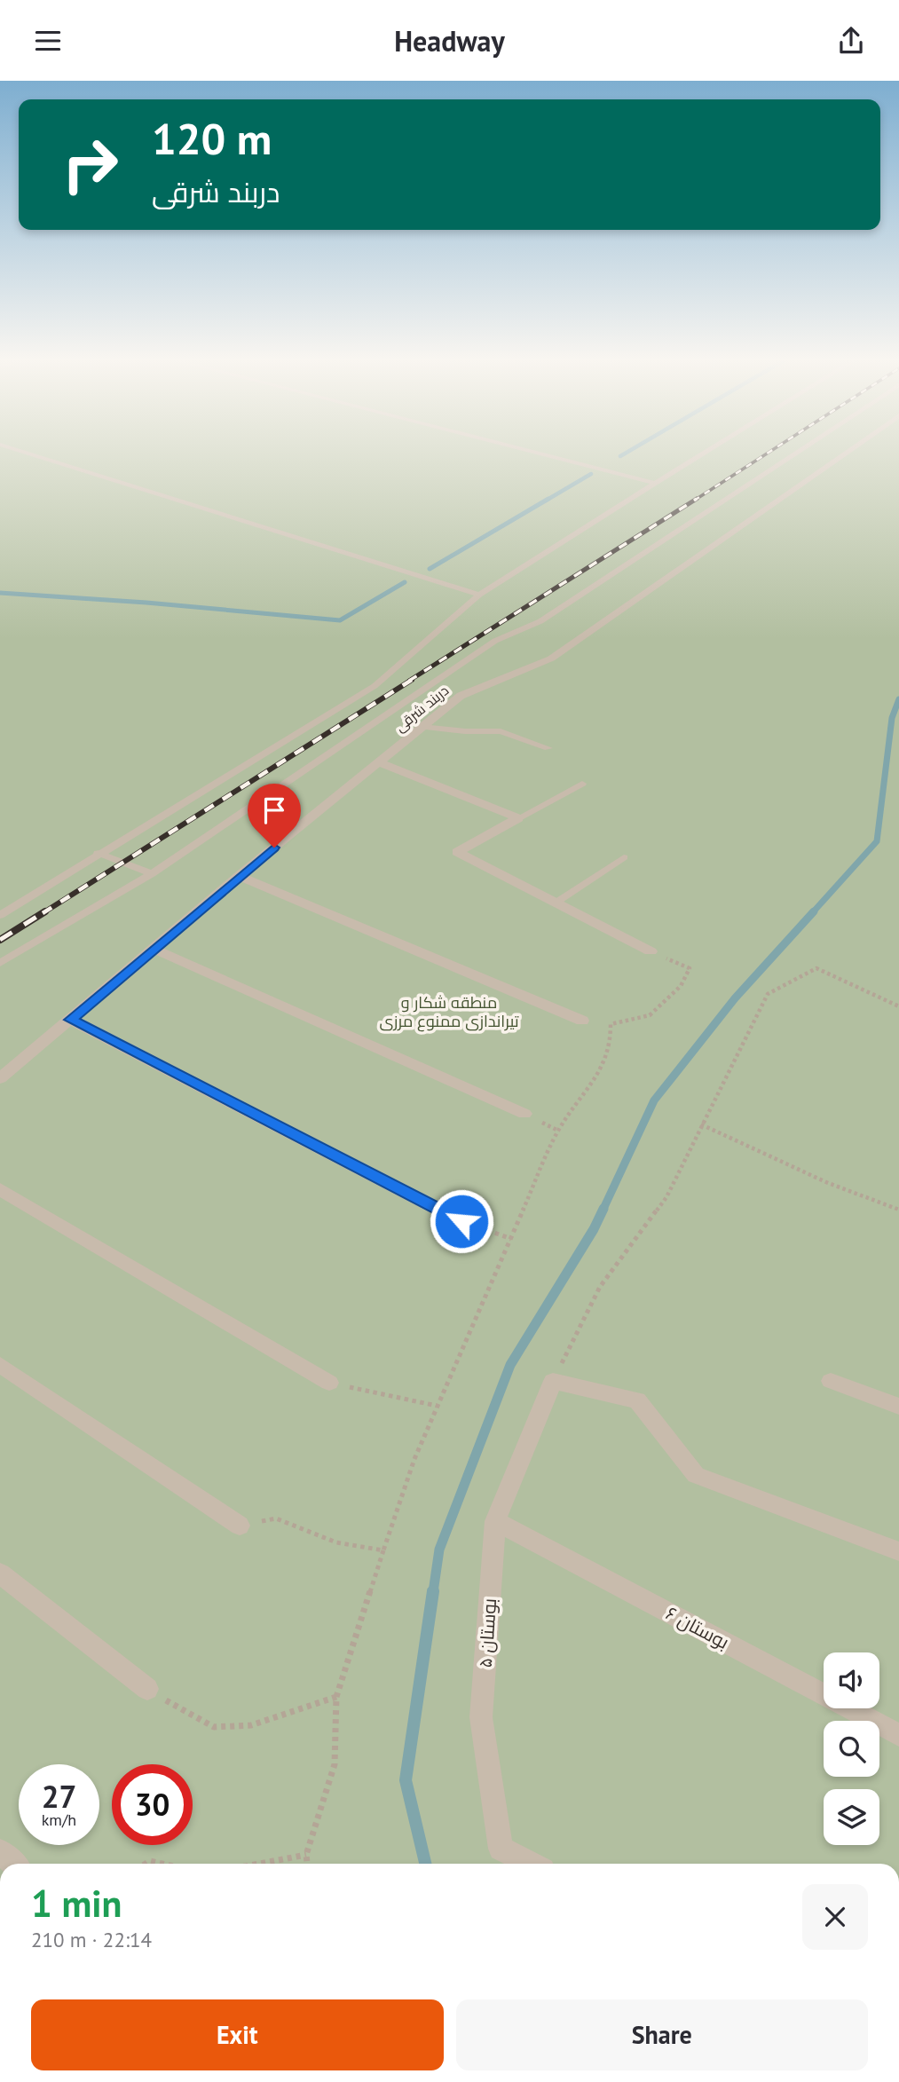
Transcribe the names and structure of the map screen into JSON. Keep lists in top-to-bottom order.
{
  "streets": {
    "street": ["دربند شرقی", "بوستان ۶", "بوستان ۵"]
  },
  "crossings": [
    ["بوستان ۶", "بوستان ۵"]
  ],
  "parks": ["منطقه شکار و تیراندازی ممنوع مرزی"],
  "page": {
    "header": "Headway",
    "turn": ["120 m", "دربند شرقی"],
    "speed": "27 km/h",
    "limit": "30",
    "heading": ["1 min", "210 m · 22:14"],
    "buttons": ["Exit", "Share"]
  }
}
